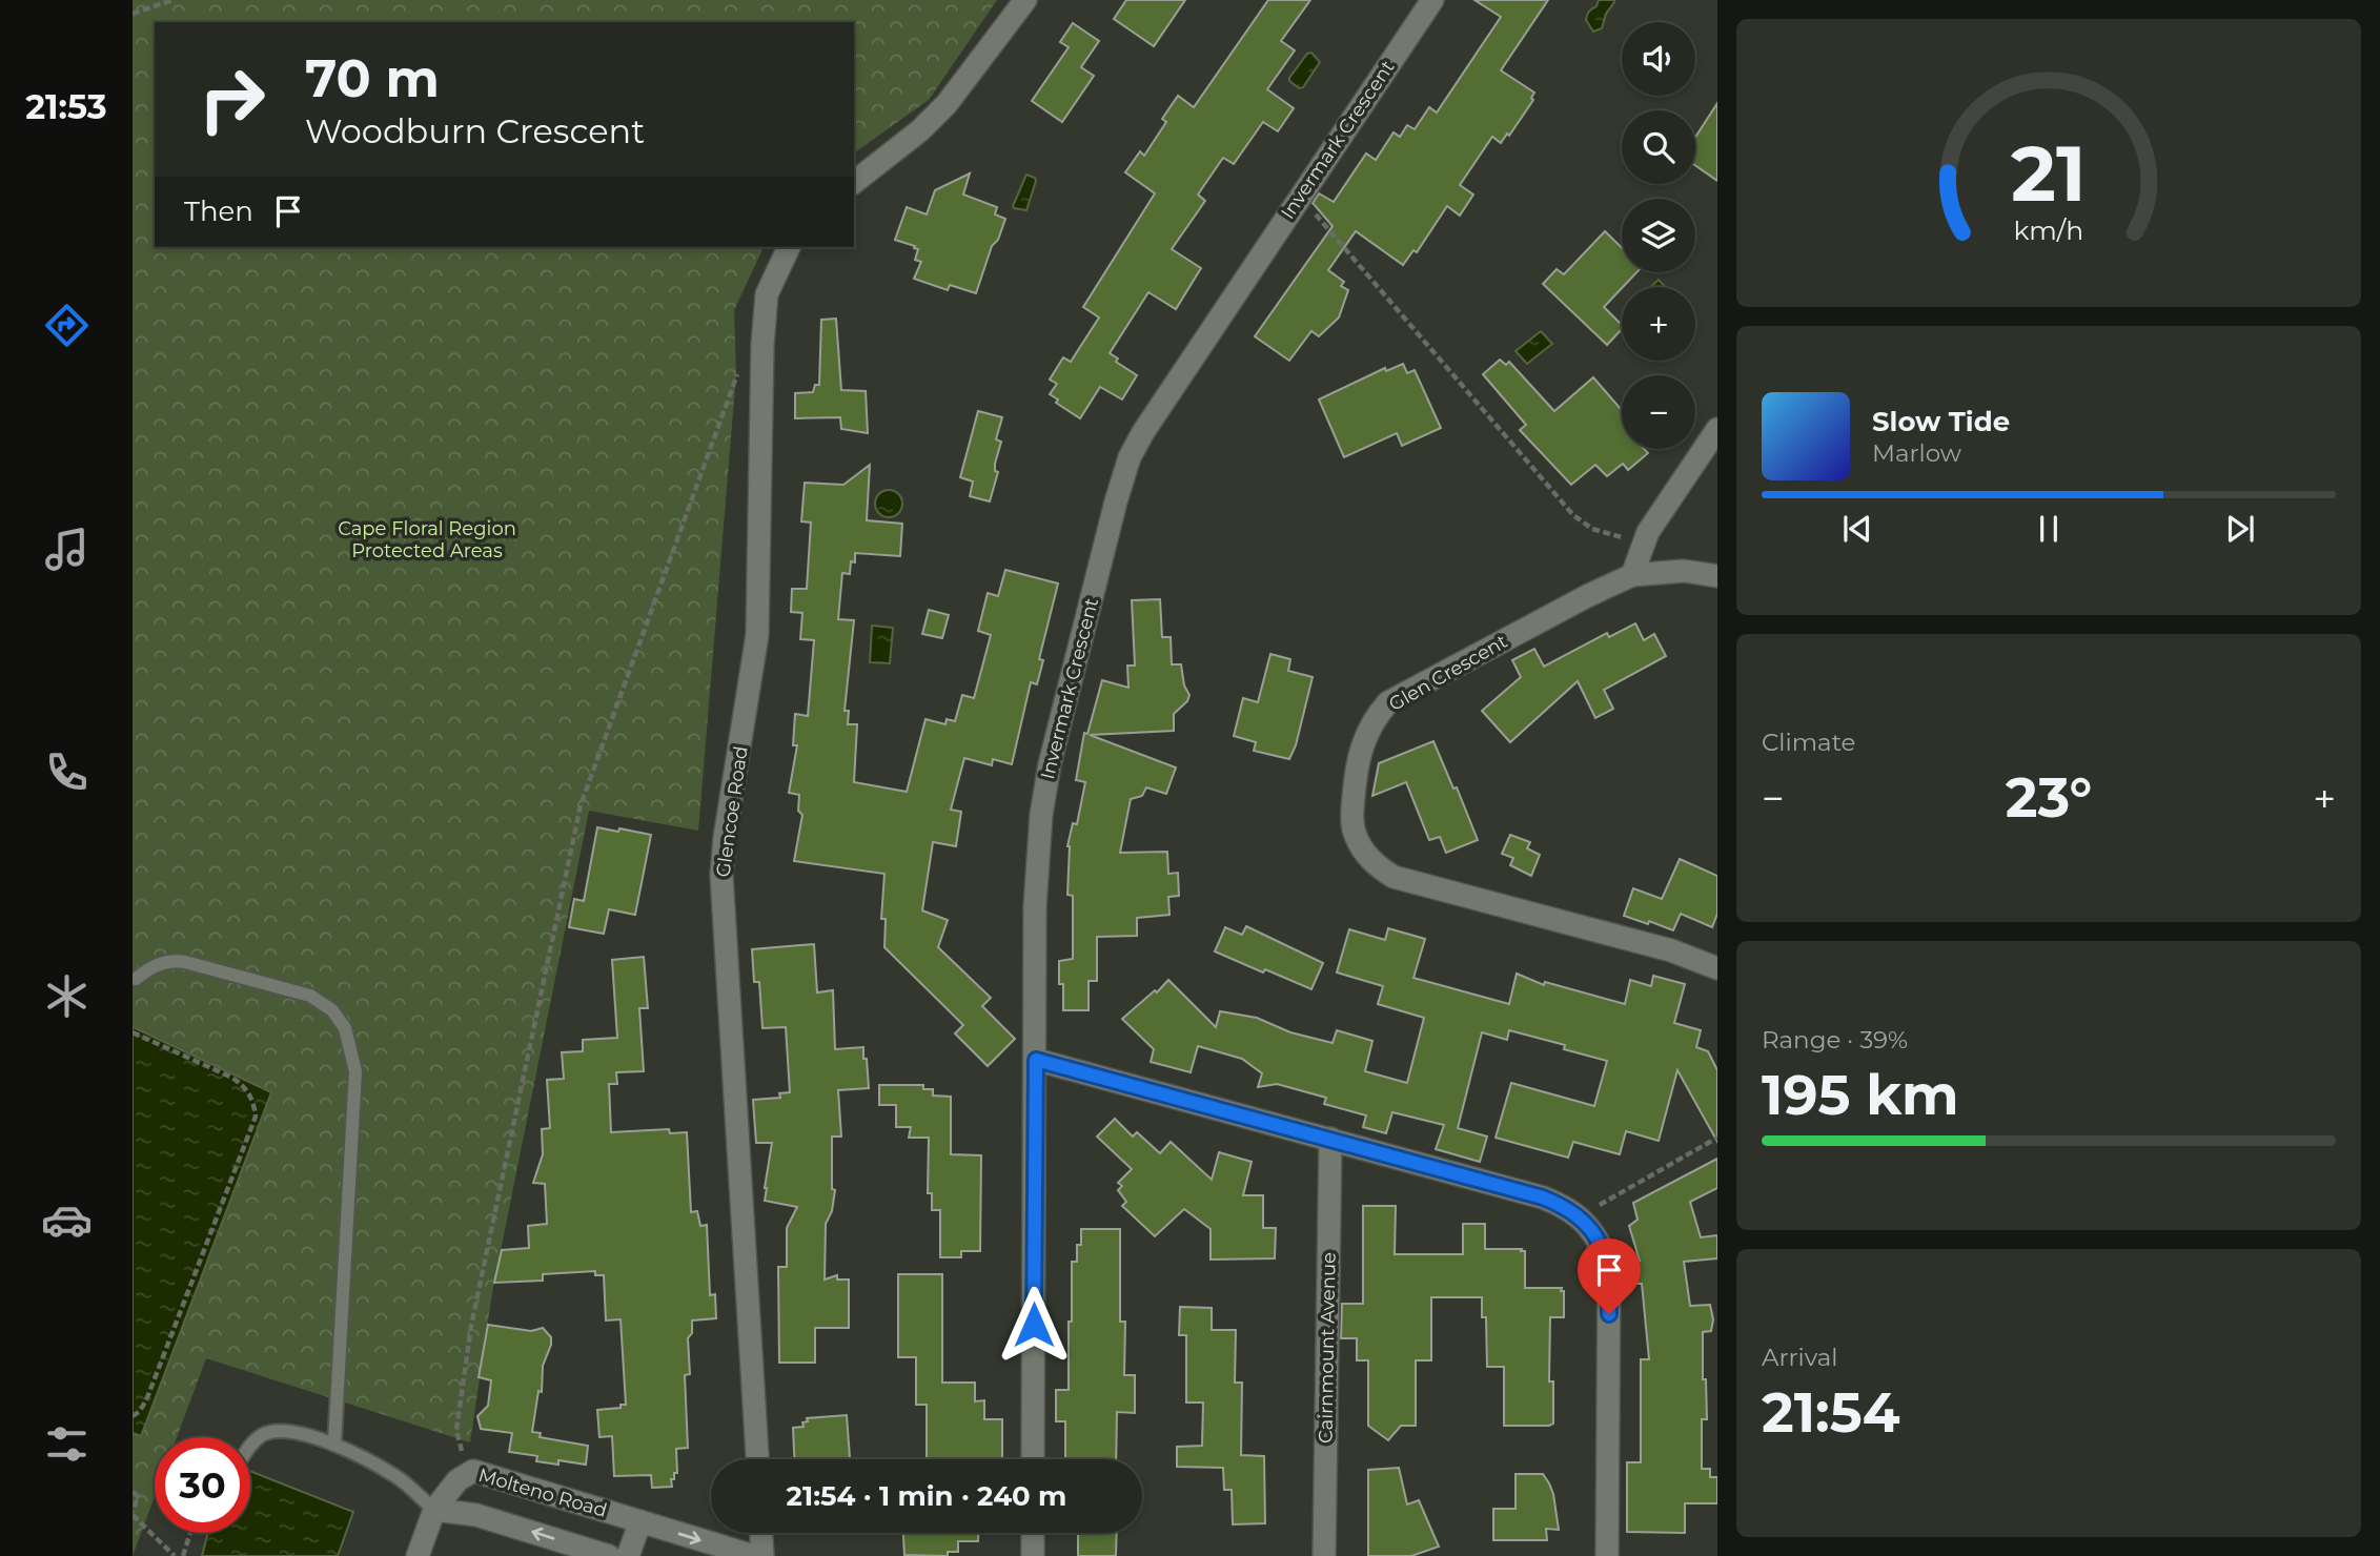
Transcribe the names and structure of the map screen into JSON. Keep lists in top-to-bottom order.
{
  "streets": {
    "street": [
      "Invermark Crescent",
      "Glen Crescent",
      "Glencoe Road",
      "Cairnmount Avenue",
      "Molteno Road"
    ]
  },
  "parks": ["Cape Floral Region Protected Areas"],
  "page": {
    "tabs": "21:53",
    "map_buttons": ["+", "−"],
    "turn": ["70 m", "Woodburn Crescent"],
    "then": "Then",
    "song": ["Slow Tide", "Marlow"],
    "tile": [
      "Climate",
      ["Range · 39%", "195 km"],
      ["Arrival", "21:54"]
    ],
    "heat": ["−", "23°", "+"],
    "limit": "30",
    "trip": "21:54 · 1 min · 240 m",
    "gauge": ["21", "km/h"]
  }
}
